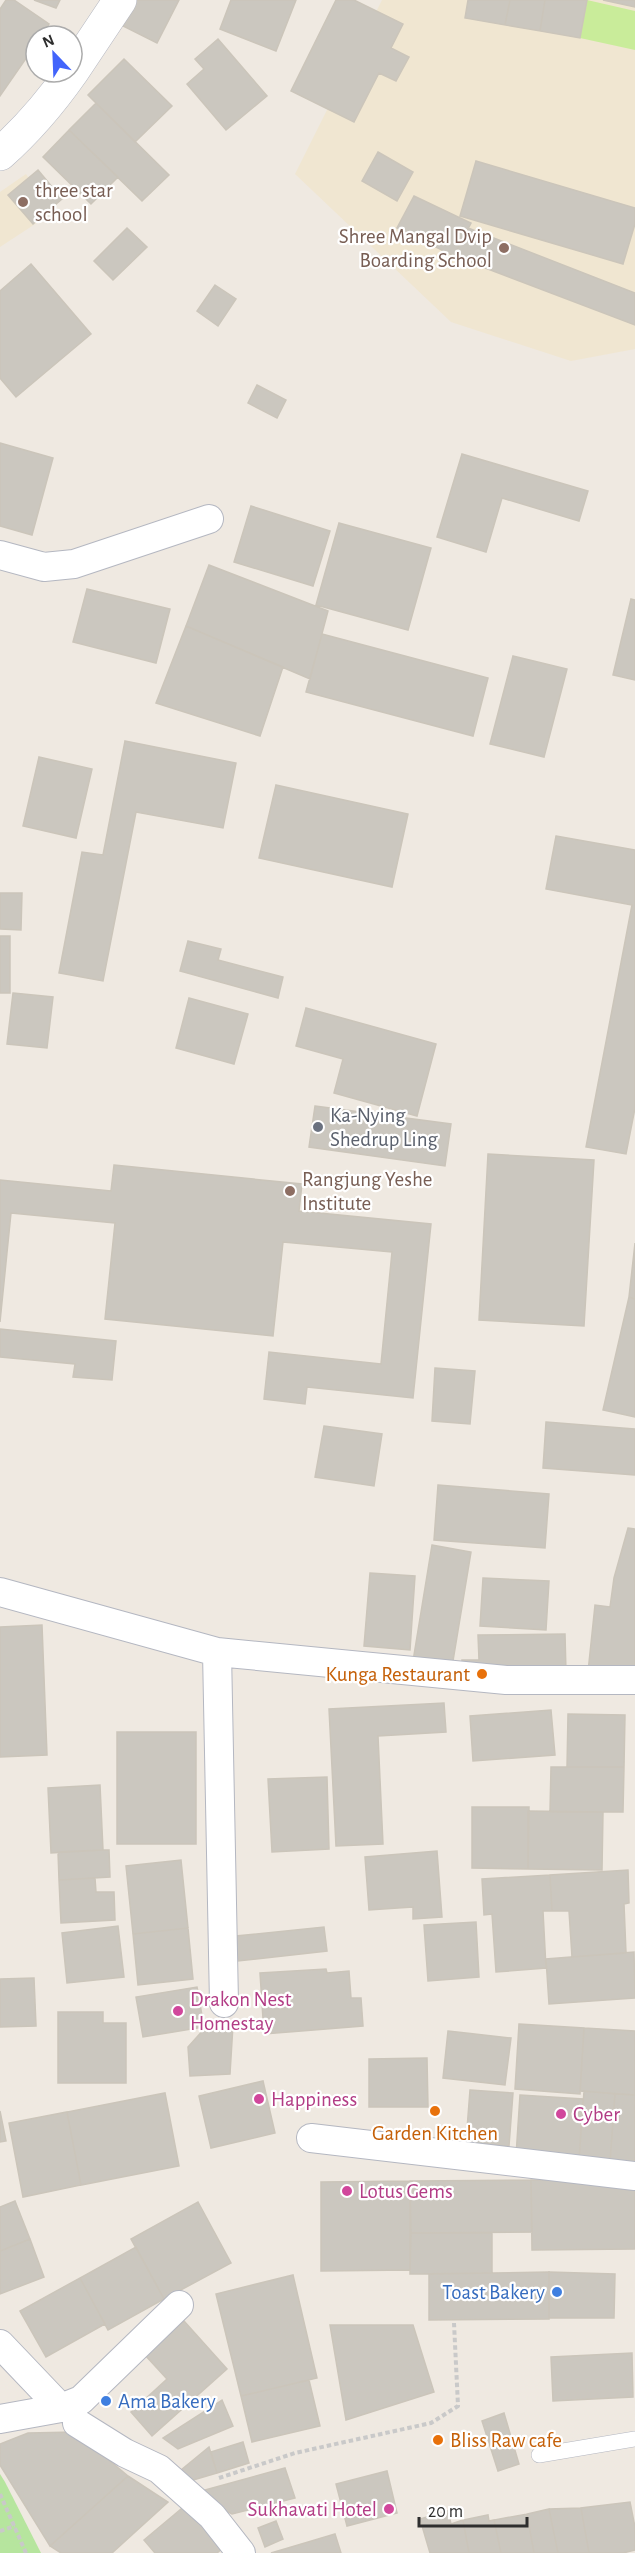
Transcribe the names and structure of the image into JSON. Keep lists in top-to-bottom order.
{
  "places": [
    "three star school",
    "Shree Mangal Dvip Boarding School",
    "Ka-Nying Shedrup Ling",
    "Rangjung Yeshe Institute",
    "Kunga Restaurant",
    "Drakon Nest Homestay",
    "Happiness",
    "Garden Kitchen",
    "Cyber",
    "Lotus Gems",
    "Toast Bakery",
    "Ama Bakery",
    "Bliss Raw cafe",
    "Sukhavati Hotel"
  ],
  "scale_bar": "20 m",
  "north": "top left"
}
